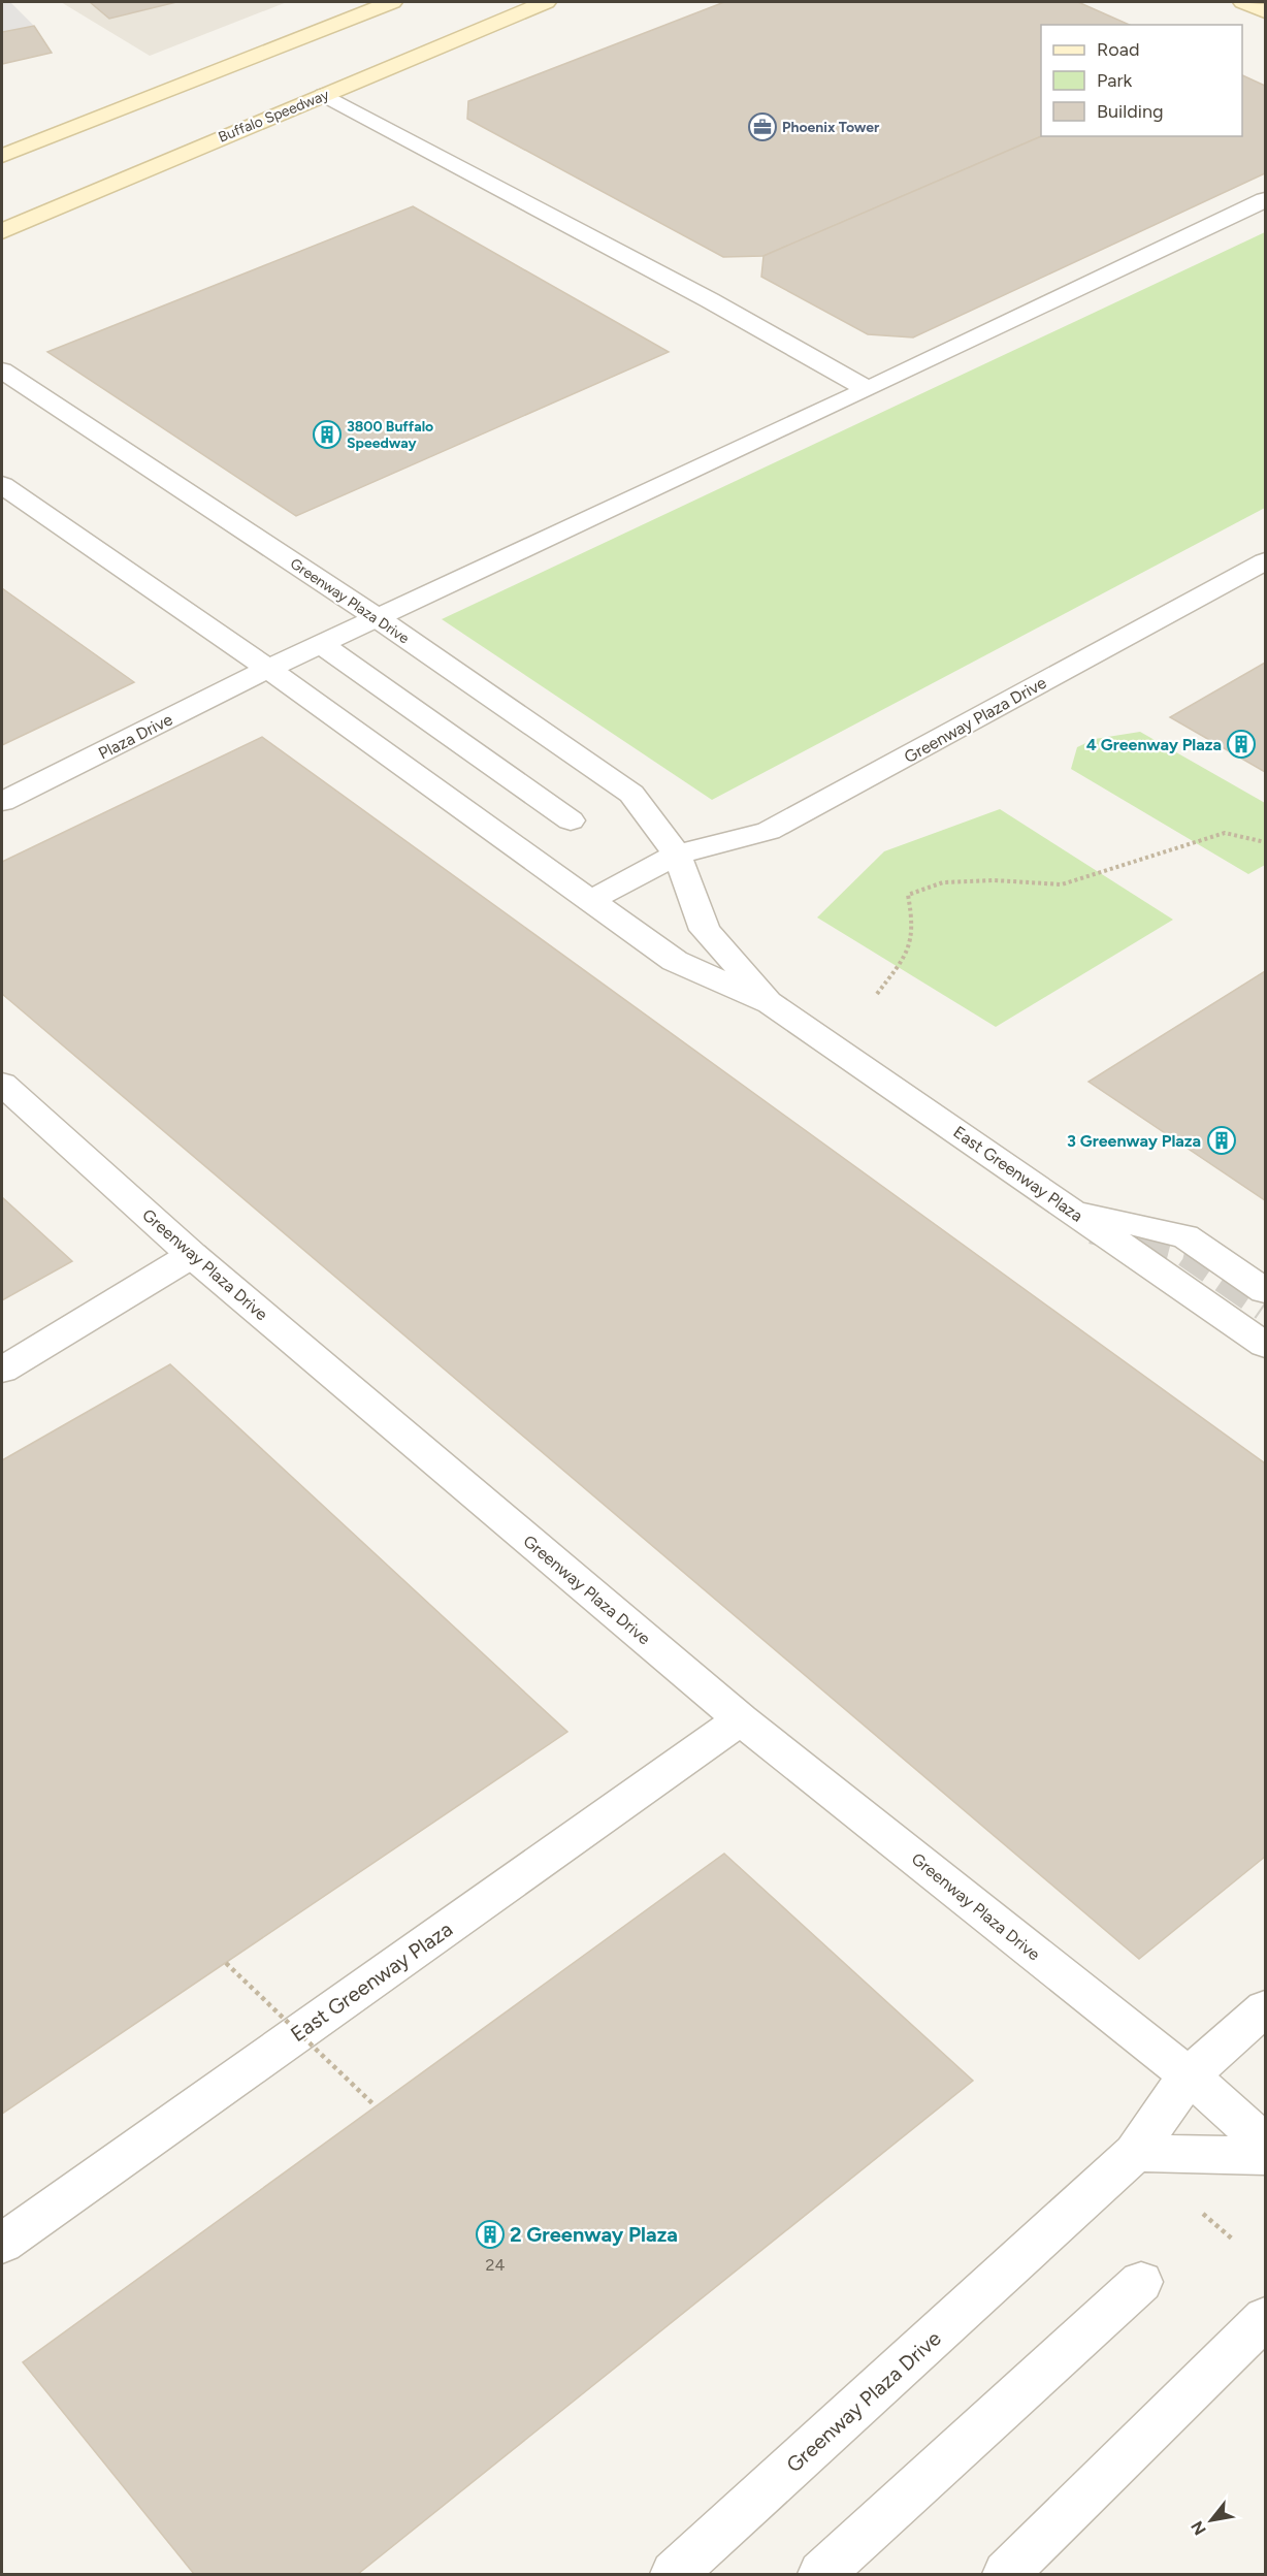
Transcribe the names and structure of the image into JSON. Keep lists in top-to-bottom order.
{
  "streets": {
    "main road": ["Buffalo Speedway"],
    "street": ["Greenway Plaza Drive", "Plaza Drive", "East Greenway Plaza"]
  },
  "crossings": [
    ["Greenway Plaza Drive", "Plaza Drive"],
    ["Greenway Plaza Drive", "East Greenway Plaza"]
  ],
  "places": {
    "office": ["Phoenix Tower"],
    "building": [
      "3800 Buffalo Speedway",
      "4 Greenway Plaza",
      "3 Greenway Plaza",
      "2 Greenway Plaza"
    ]
  },
  "house_numbers": ["24"],
  "legend": ["Road", "Park", "Building"],
  "north": "bottom left"
}
